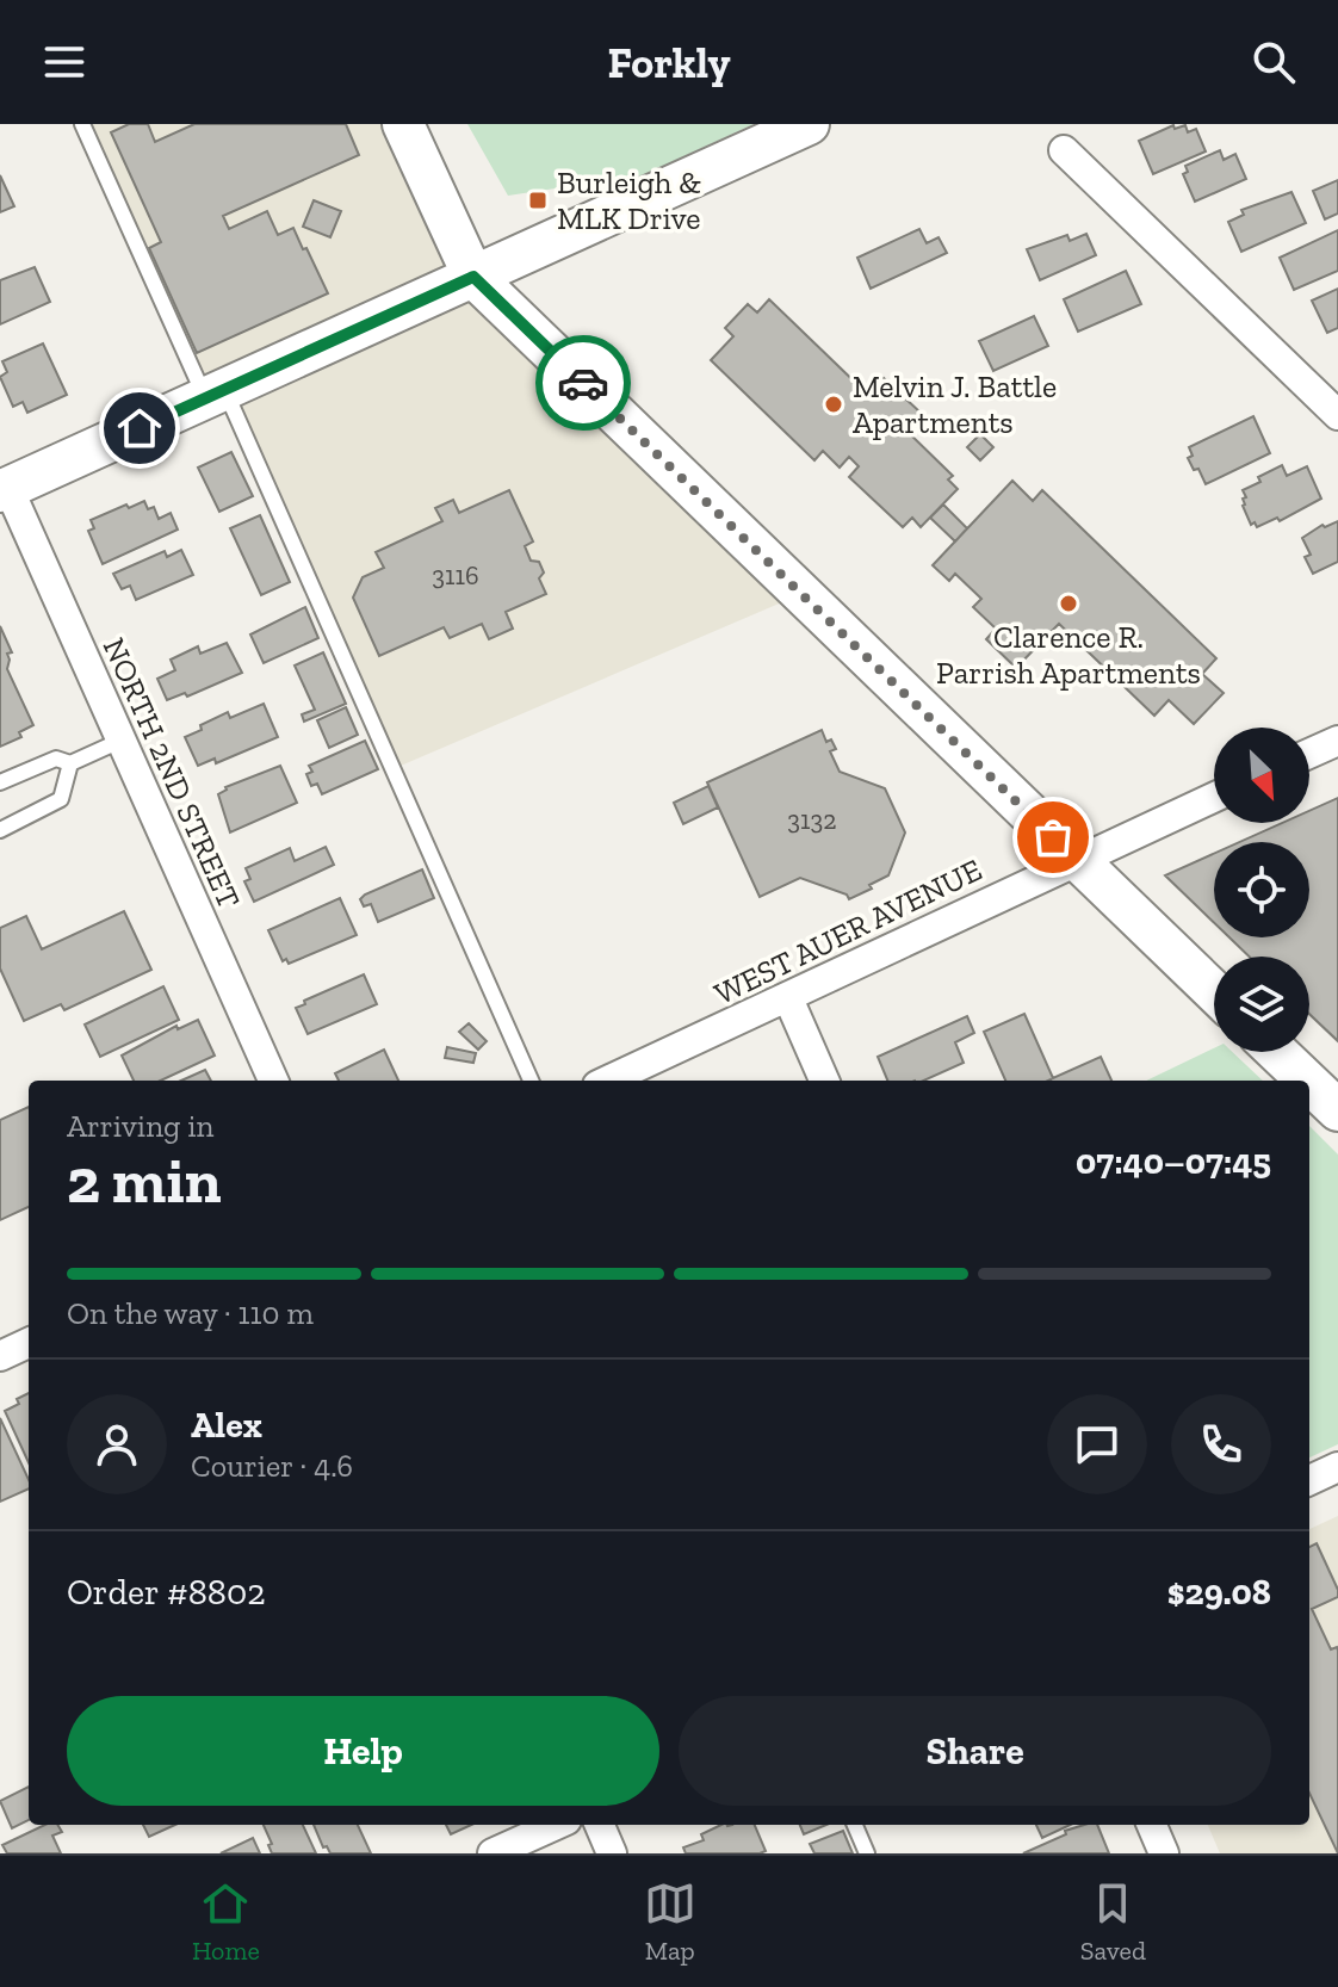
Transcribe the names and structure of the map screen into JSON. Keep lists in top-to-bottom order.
{
  "streets": {
    "street": ["NORTH 2ND STREET", "WEST AUER AVENUE"]
  },
  "places": {
    "transit": ["Burleigh & MLK Drive"],
    "other": ["Melvin J. Battle Apartments", "Clarence R. Parrish Apartments"]
  },
  "house_numbers": ["3116", "3132"],
  "north": "bottom right",
  "page": {
    "header": "Forkly",
    "heading": ["2 min", "Arriving in", "07:40–07:45"],
    "panel": [
      "Alex",
      "Courier · 4.6",
      "Order #8802",
      "$29.08"
    ],
    "bar": "On the way · 110 m",
    "buttons": ["Help", "Share"],
    "tabs": ["Home", "Map", "Saved"]
  }
}
